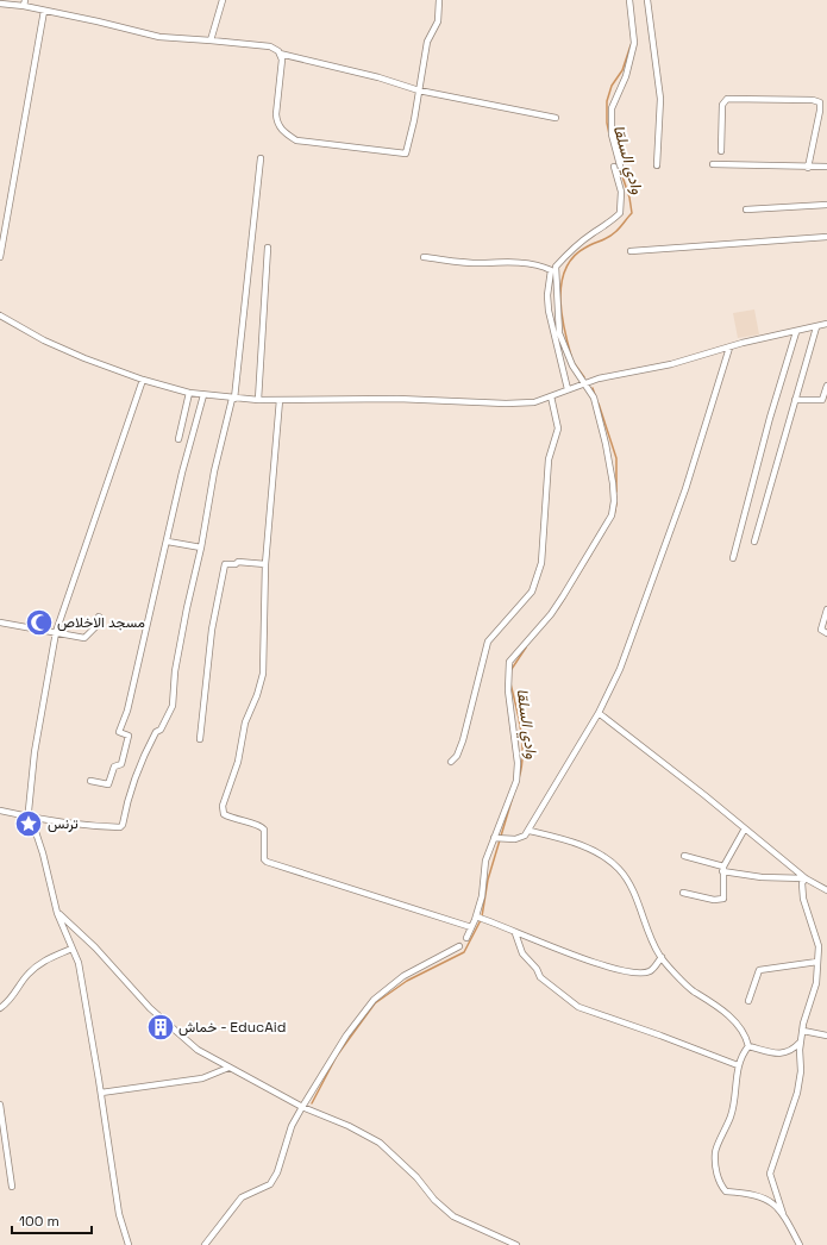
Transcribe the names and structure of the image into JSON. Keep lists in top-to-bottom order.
{
  "water": ["وادي السلقا"],
  "places": {
    "mosque": ["مسجد الاخلاص"],
    "place": ["ترنس"],
    "building": ["خماش - EducAid"]
  },
  "scale_bar": "100 m"
}
